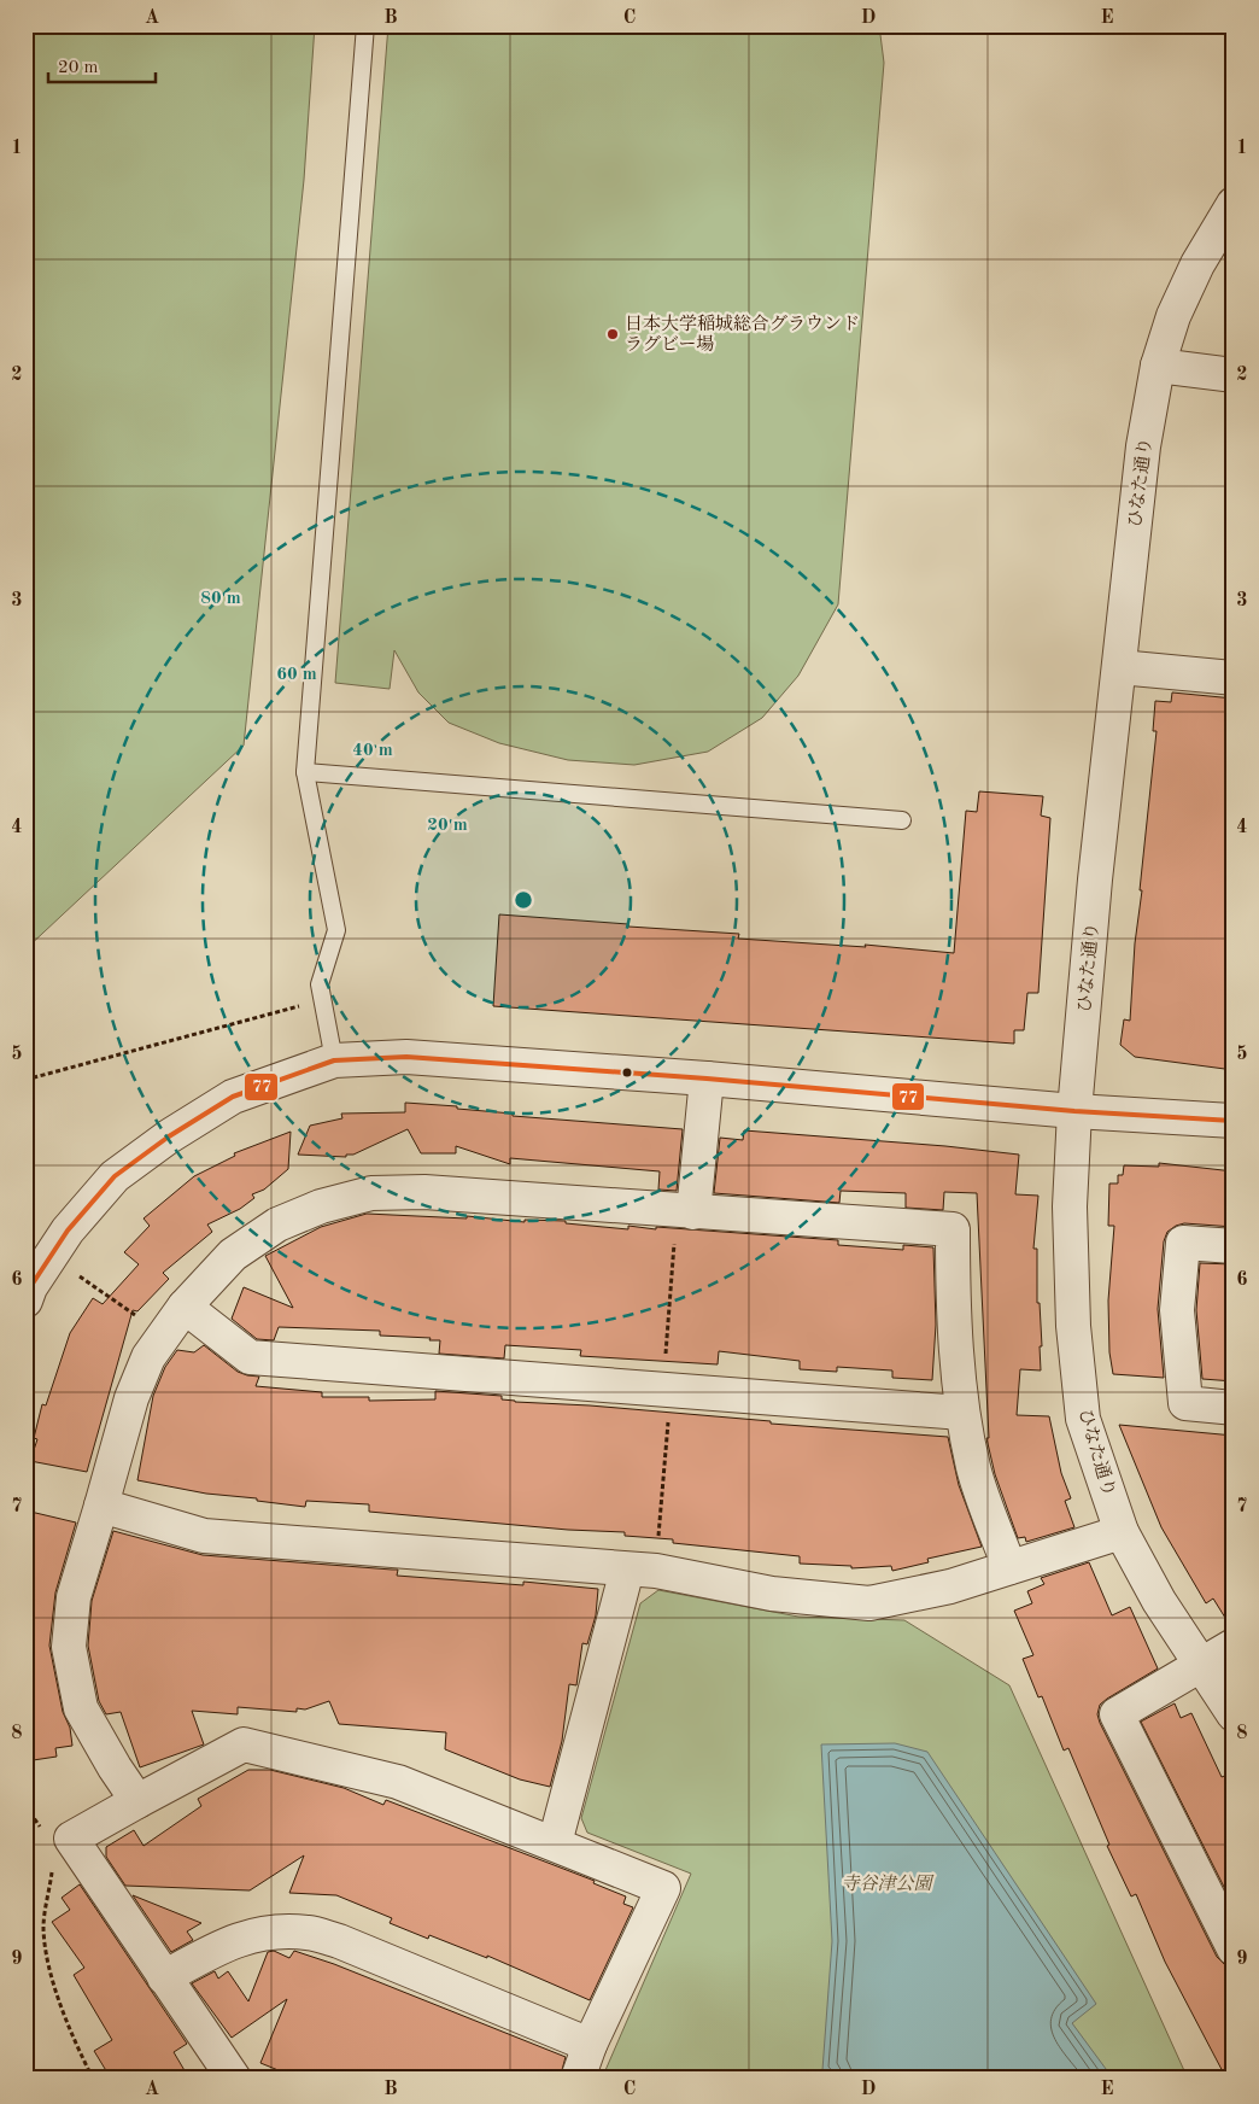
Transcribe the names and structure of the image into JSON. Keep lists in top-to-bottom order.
{
  "streets": {
    "street": ["ひなた通り"]
  },
  "parks": ["寺谷津公園"],
  "places": ["日本大学稲城総合グラウンド ラグビー場"],
  "lines": ["transit line 77"],
  "scale_bar": "20 m",
  "grid": {
    "columns": [
      "A",
      "B",
      "C",
      "D",
      "E"
    ],
    "rows": [
      "1",
      "2",
      "3",
      "4",
      "5",
      "6",
      "7",
      "8",
      "9"
    ]
  },
  "rings": [
    "80 m",
    "60 m",
    "40 m",
    "20 m"
  ]
}
